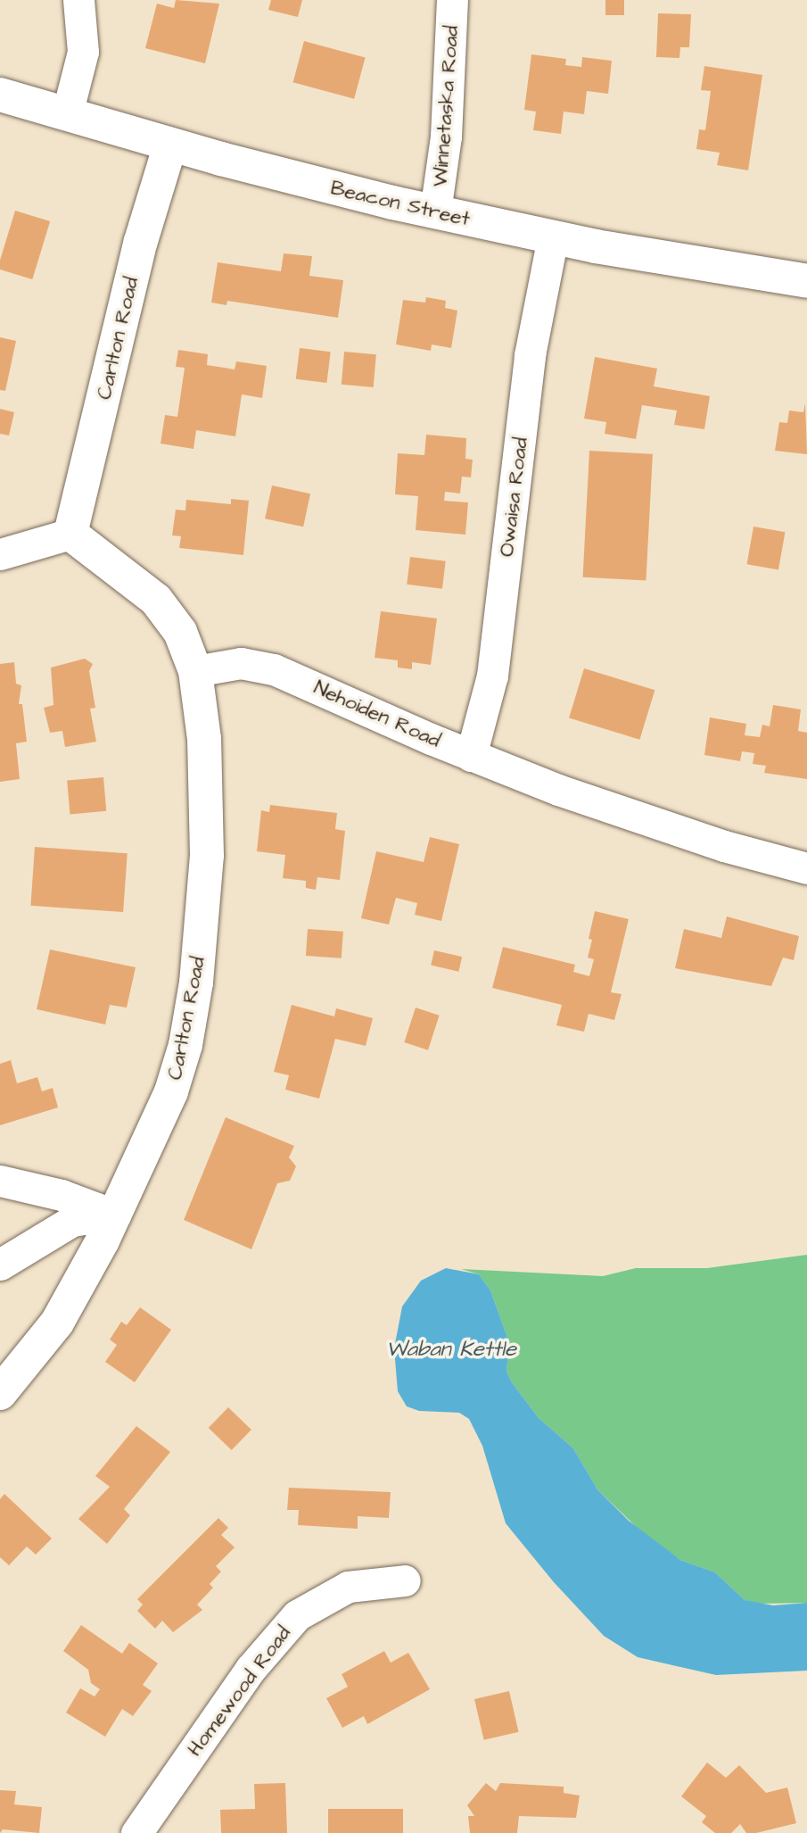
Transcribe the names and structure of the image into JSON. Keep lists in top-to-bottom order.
{
  "streets": {
    "street": [
      "Winnetaska Road",
      "Beacon Street",
      "Carlton Road",
      "Owaisa Road",
      "Nehoiden Road",
      "Homewood Road"
    ]
  },
  "crossings": [
    ["Winnetaska Road", "Beacon Street"],
    ["Beacon Street", "Carlton Road"],
    ["Beacon Street", "Owaisa Road"],
    ["Carlton Road", "Nehoiden Road"],
    ["Owaisa Road", "Nehoiden Road"]
  ],
  "water": ["Waban Kettle"]
}
